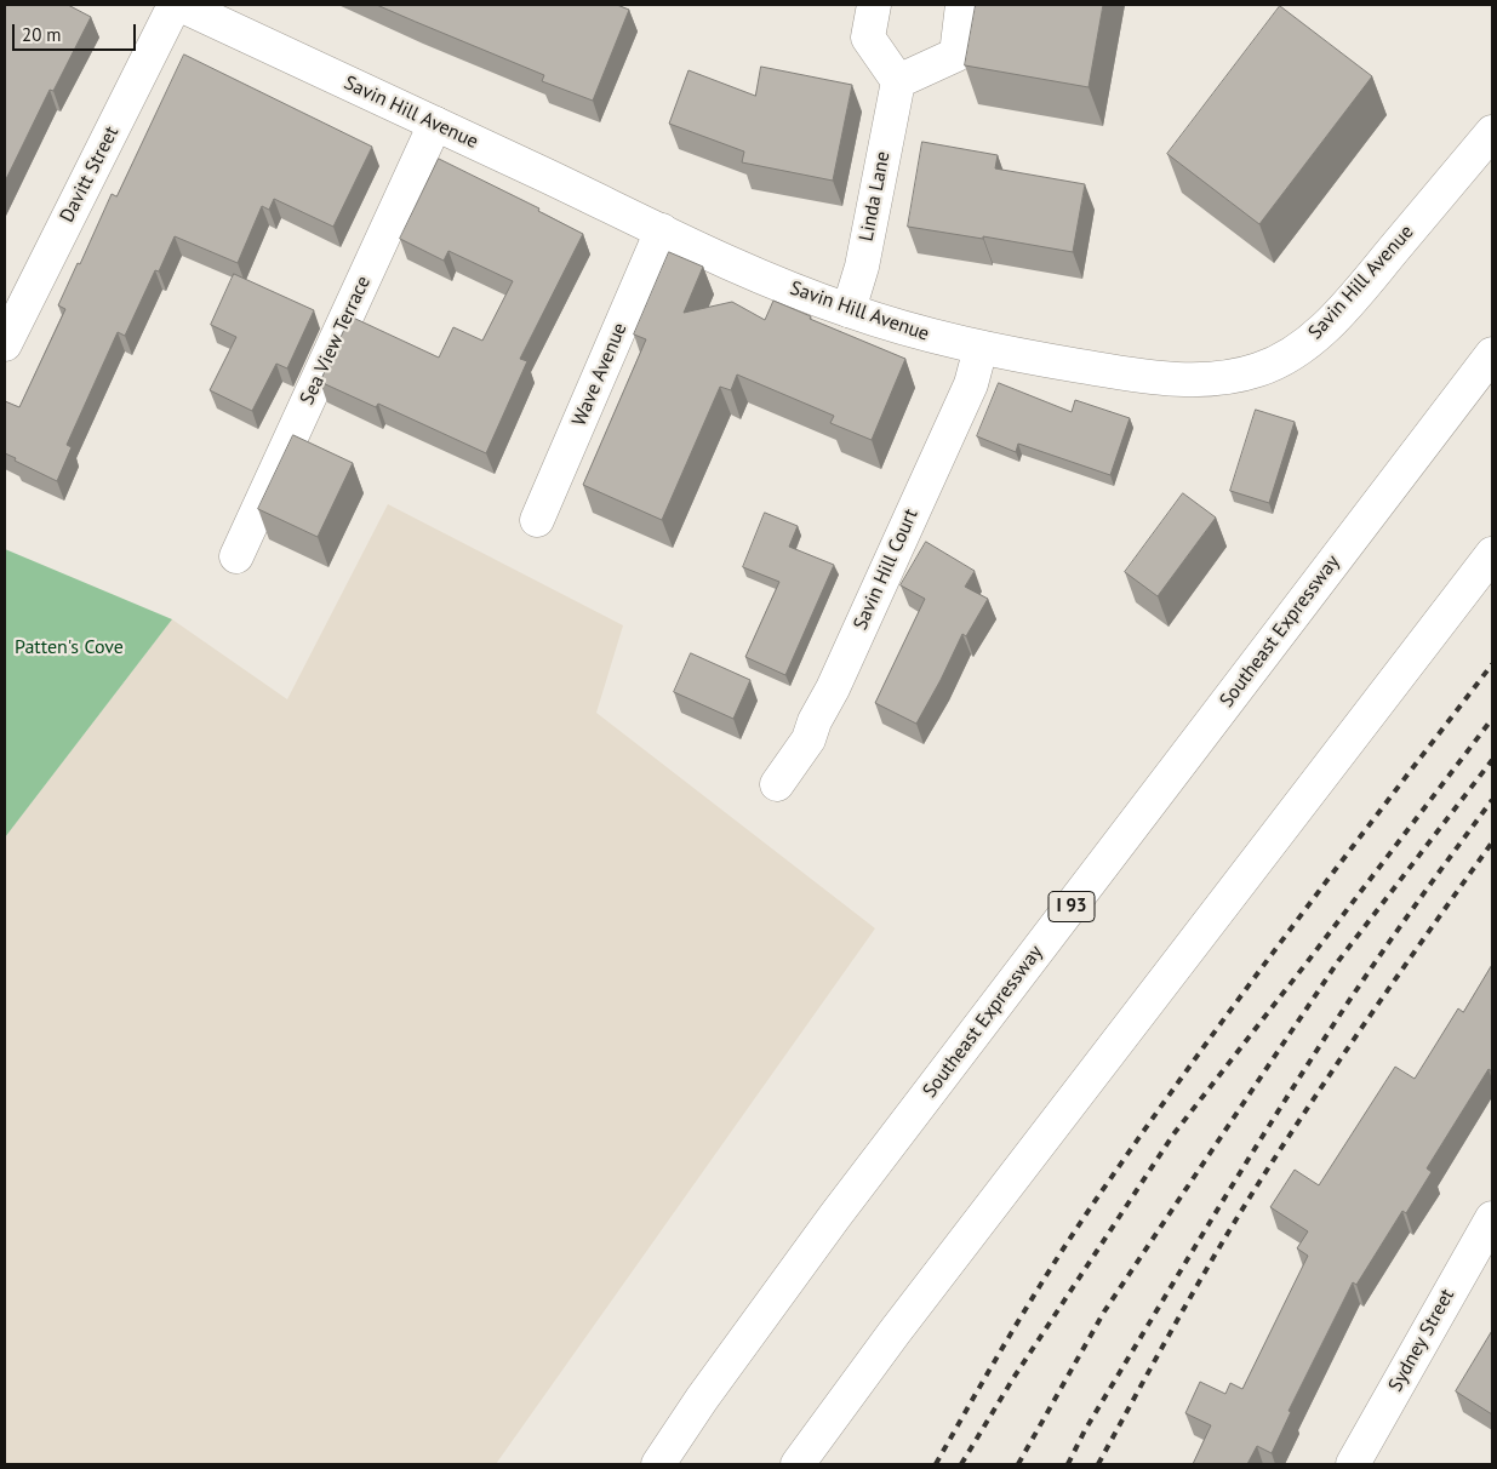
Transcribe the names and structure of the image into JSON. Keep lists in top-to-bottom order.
{
  "streets": {
    "main road": [
      "Savin Hill Avenue",
      "Davitt Street",
      "Linda Lane",
      "Sea View Terrace",
      "Wave Avenue",
      "Savin Hill Court",
      "Southeast Expressway",
      "I 93",
      "Sydney Street"
    ]
  },
  "crossings": [
    ["Savin Hill Avenue", "Linda Lane"],
    ["Savin Hill Avenue", "Sea View Terrace"],
    ["Savin Hill Avenue", "Wave Avenue"],
    ["Savin Hill Avenue", "Savin Hill Court"]
  ],
  "parks": ["Patten's Cove"],
  "scale_bar": "20 m"
}
